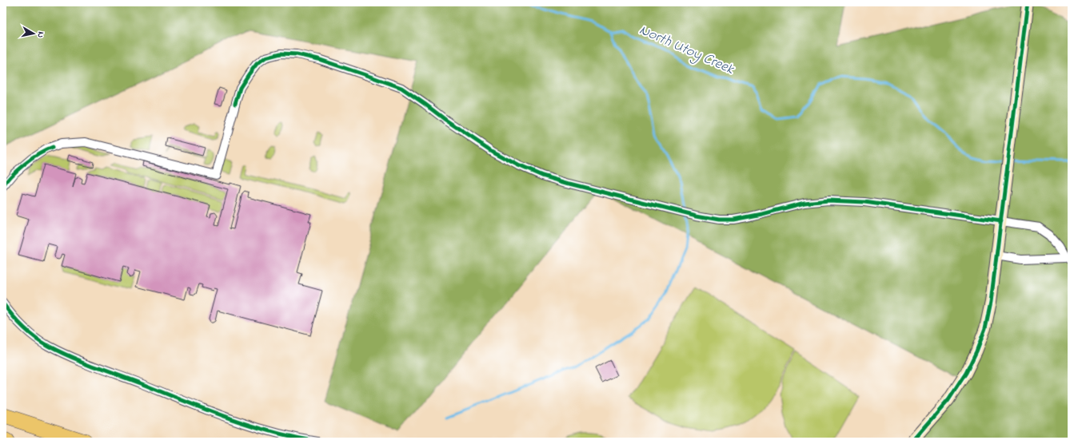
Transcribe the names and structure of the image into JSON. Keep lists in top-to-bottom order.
{
  "water": ["North Utoy Creek"],
  "north": "right"
}
